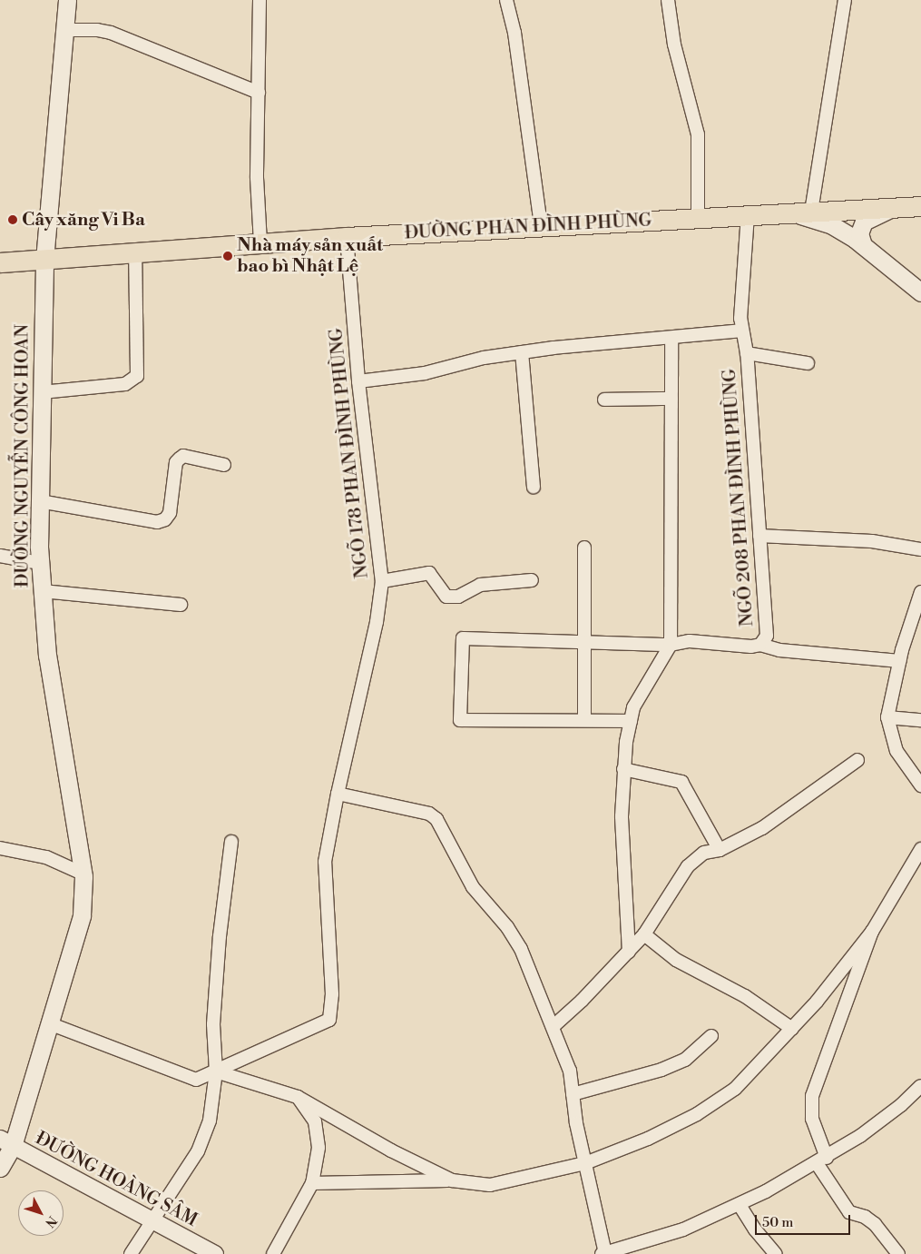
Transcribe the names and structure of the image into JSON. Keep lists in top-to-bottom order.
{
  "streets": {
    "main road": ["ĐƯỜNG PHAN ĐÌNH PHÙNG", "ĐƯỜNG NGUYỄN CÔNG HOAN"],
    "street": ["NGÕ 178 PHAN ĐÌNH PHÙNG", "NGÕ 208 PHAN ĐÌNH PHÙNG", "ĐƯỜNG HOÀNG SÂM"]
  },
  "crossings": [
    ["ĐƯỜNG PHAN ĐÌNH PHÙNG", "NGÕ 178 PHAN ĐÌNH PHÙNG"],
    ["ĐƯỜNG PHAN ĐÌNH PHÙNG", "ĐƯỜNG NGUYỄN CÔNG HOAN"],
    ["ĐƯỜNG PHAN ĐÌNH PHÙNG", "NGÕ 208 PHAN ĐÌNH PHÙNG"],
    ["ĐƯỜNG NGUYỄN CÔNG HOAN", "ĐƯỜNG HOÀNG SÂM"]
  ],
  "places": ["Cây xăng Vi Ba", "Nhà máy sản xuất bao bì Nhật Lệ"],
  "scale_bar": "50 m",
  "north": "bottom right"
}
